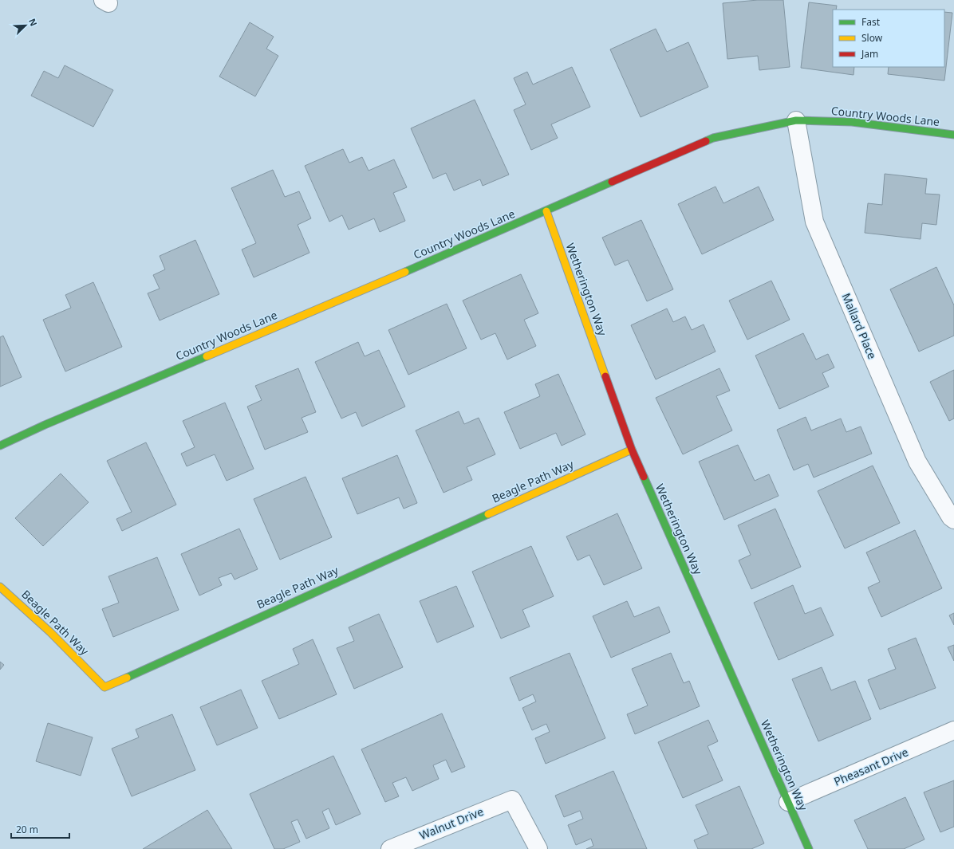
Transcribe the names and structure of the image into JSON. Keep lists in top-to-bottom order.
{
  "streets": {
    "street": [
      "Country Woods Lane",
      "Wetherington Way",
      "Mallard Place",
      "Beagle Path Way",
      "Pheasant Drive",
      "Walnut Drive"
    ]
  },
  "crossings": [
    ["Country Woods Lane", "Wetherington Way"],
    ["Country Woods Lane", "Mallard Place"],
    ["Wetherington Way", "Beagle Path Way"],
    ["Wetherington Way", "Pheasant Drive"]
  ],
  "legend": ["Fast", "Slow", "Jam"],
  "scale_bar": "20 m",
  "north": "top right"
}
